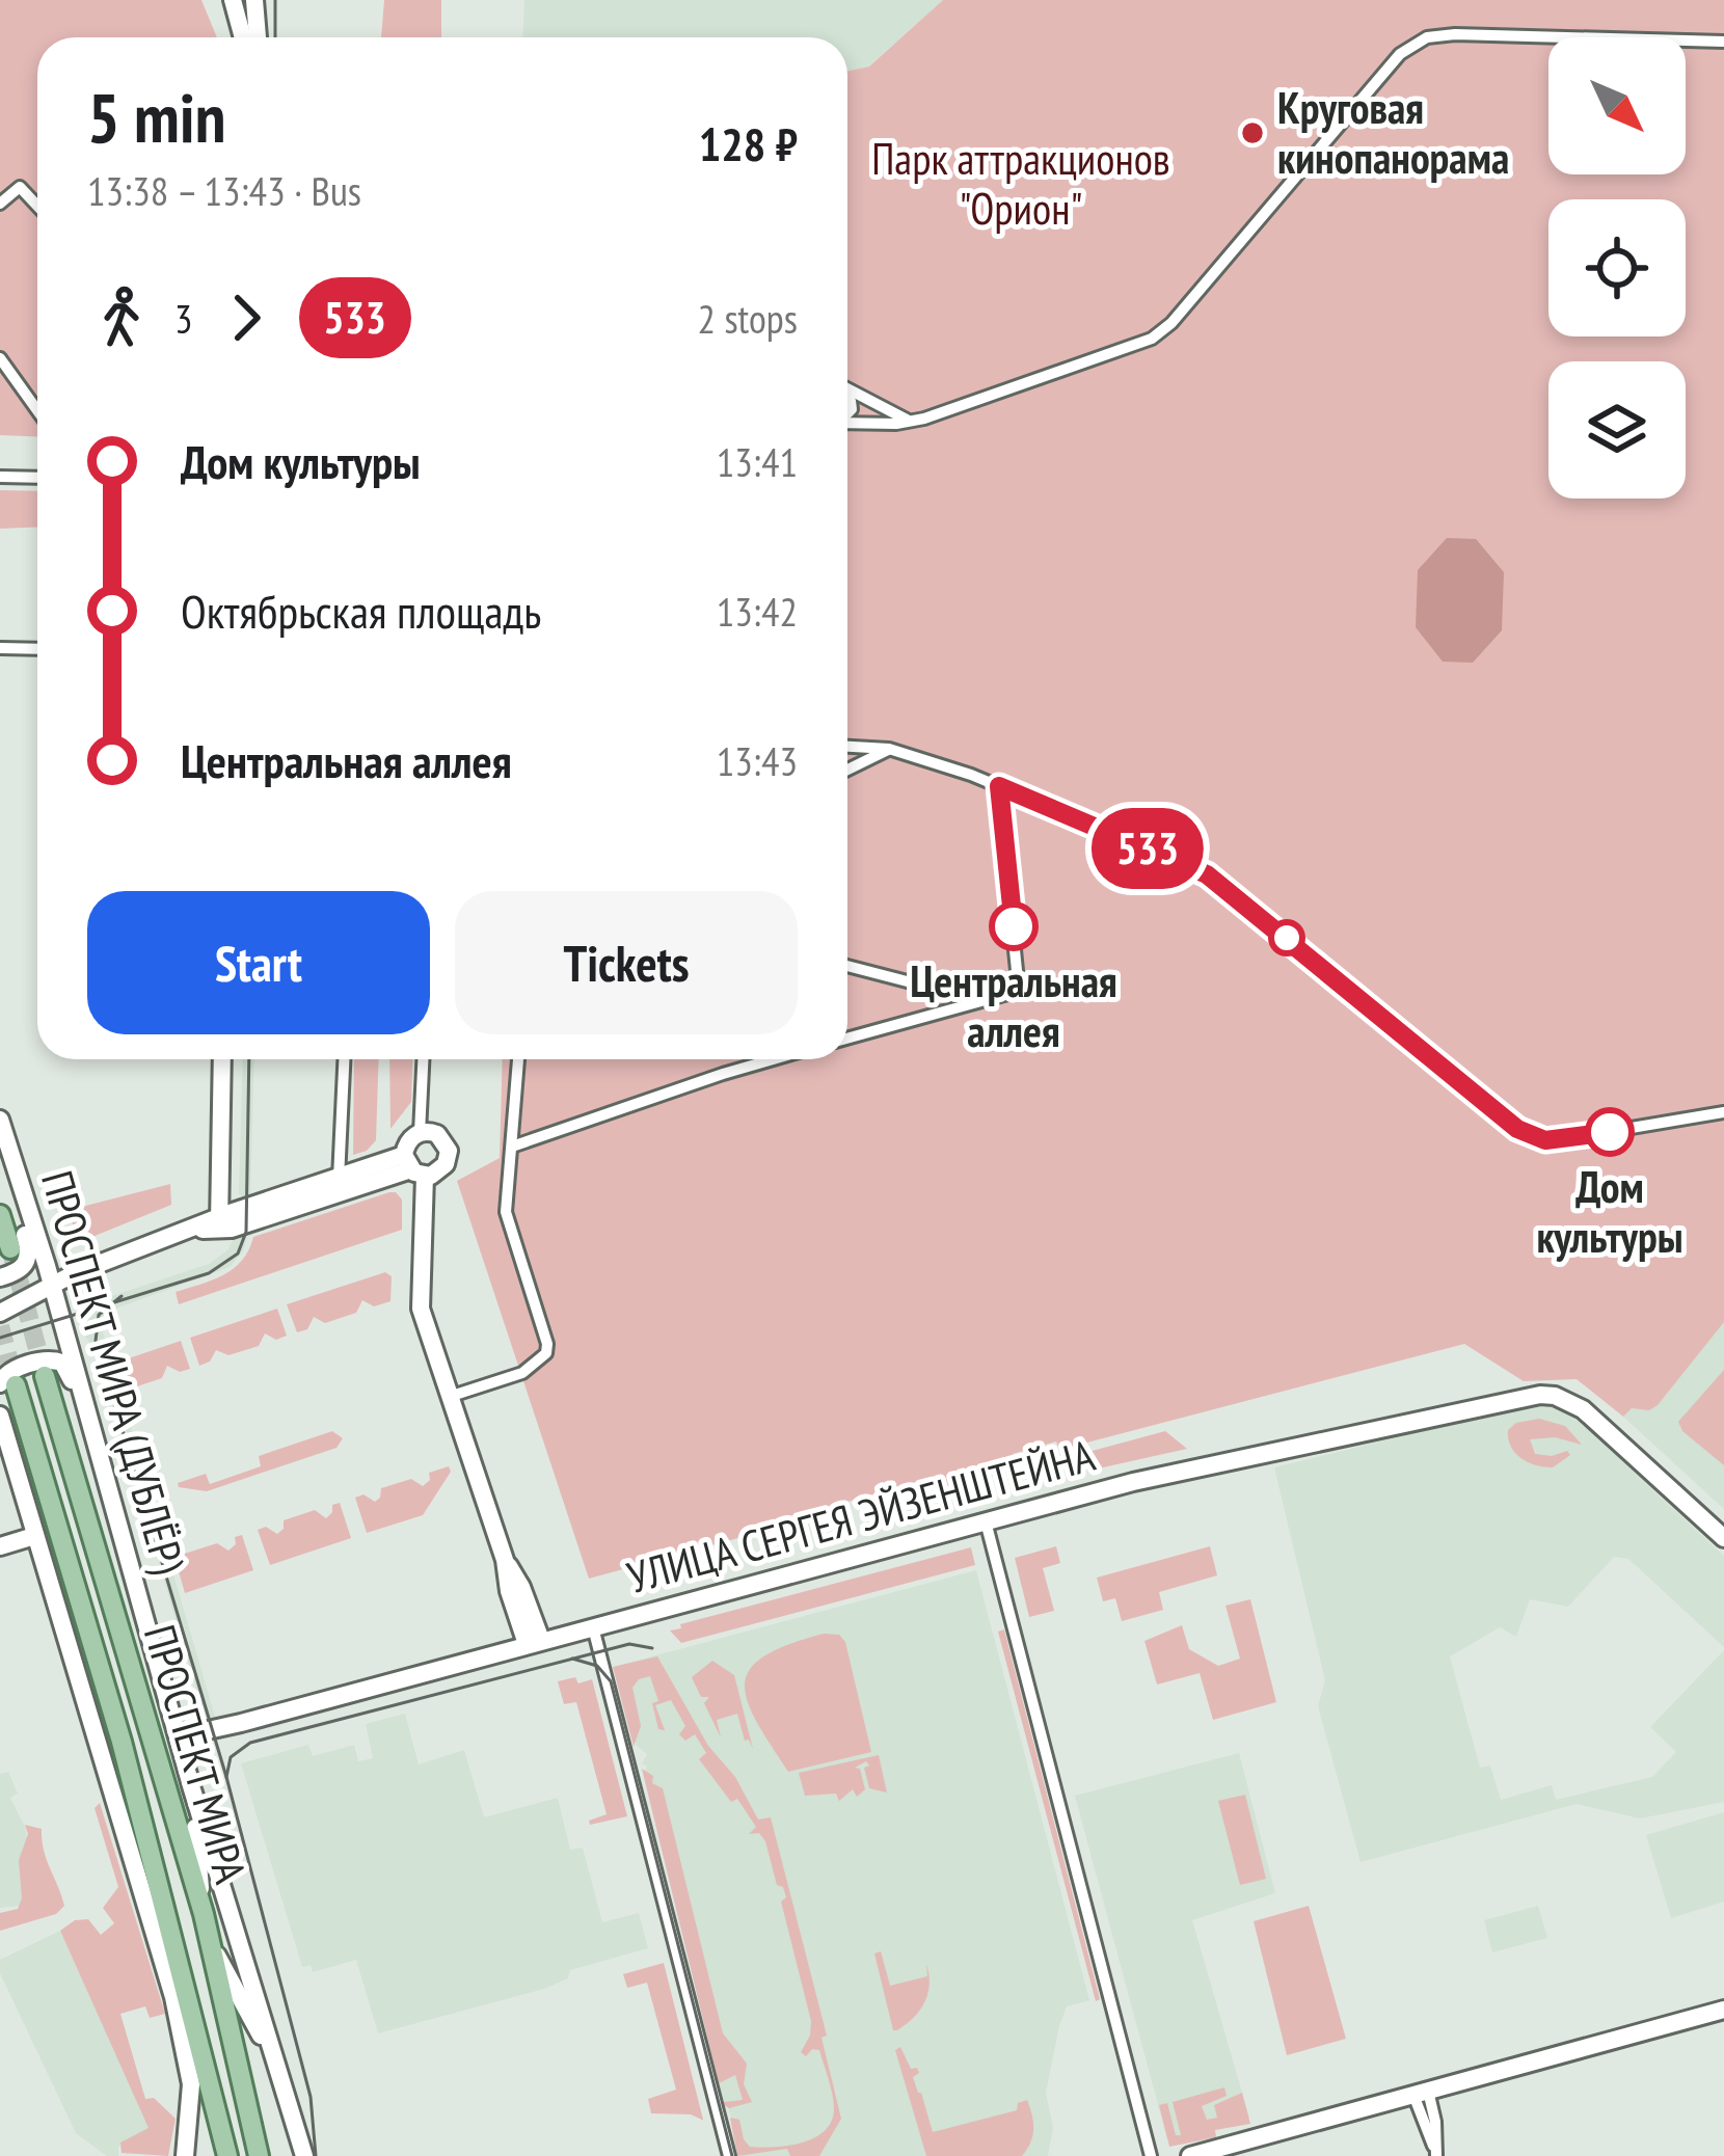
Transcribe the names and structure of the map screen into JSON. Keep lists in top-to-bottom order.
{
  "streets": {
    "main road": ["ПРОСПЕКТ МИРА (ДУБЛЁР)", "УЛИЦА СЕРГЕЯ ЭЙЗЕНШТЕЙНА", "ПРОСПЕКТ МИРА"]
  },
  "crossings": [
    ["ПРОСПЕКТ МИРА (ДУБЛЁР)", "УЛИЦА СЕРГЕЯ ЭЙЗЕНШТЕЙНА"],
    ["ПРОСПЕКТ МИРА (ДУБЛЁР)", "ПРОСПЕКТ МИРА"]
  ],
  "parks": ["Парк аттракционов \"Орион\""],
  "places": ["Круговая кинопанорама", "Центральная аллея", "Дом культуры"],
  "lines": ["bus line 533"],
  "north": "bottom right",
  "page": {
    "on_map": "533",
    "heading": ["5 min", "13:38 – 13:43 · Bus", "128 ₽"],
    "legs": ["3", "533", "2 stops"],
    "list": [
      {
        "name": "Дом культуры",
        "value": "13:41"
      },
      {
        "name": "Октябрьская площадь",
        "value": "13:42"
      },
      {
        "name": "Центральная аллея",
        "value": "13:43"
      }
    ],
    "buttons": ["Start", "Tickets"]
  }
}
